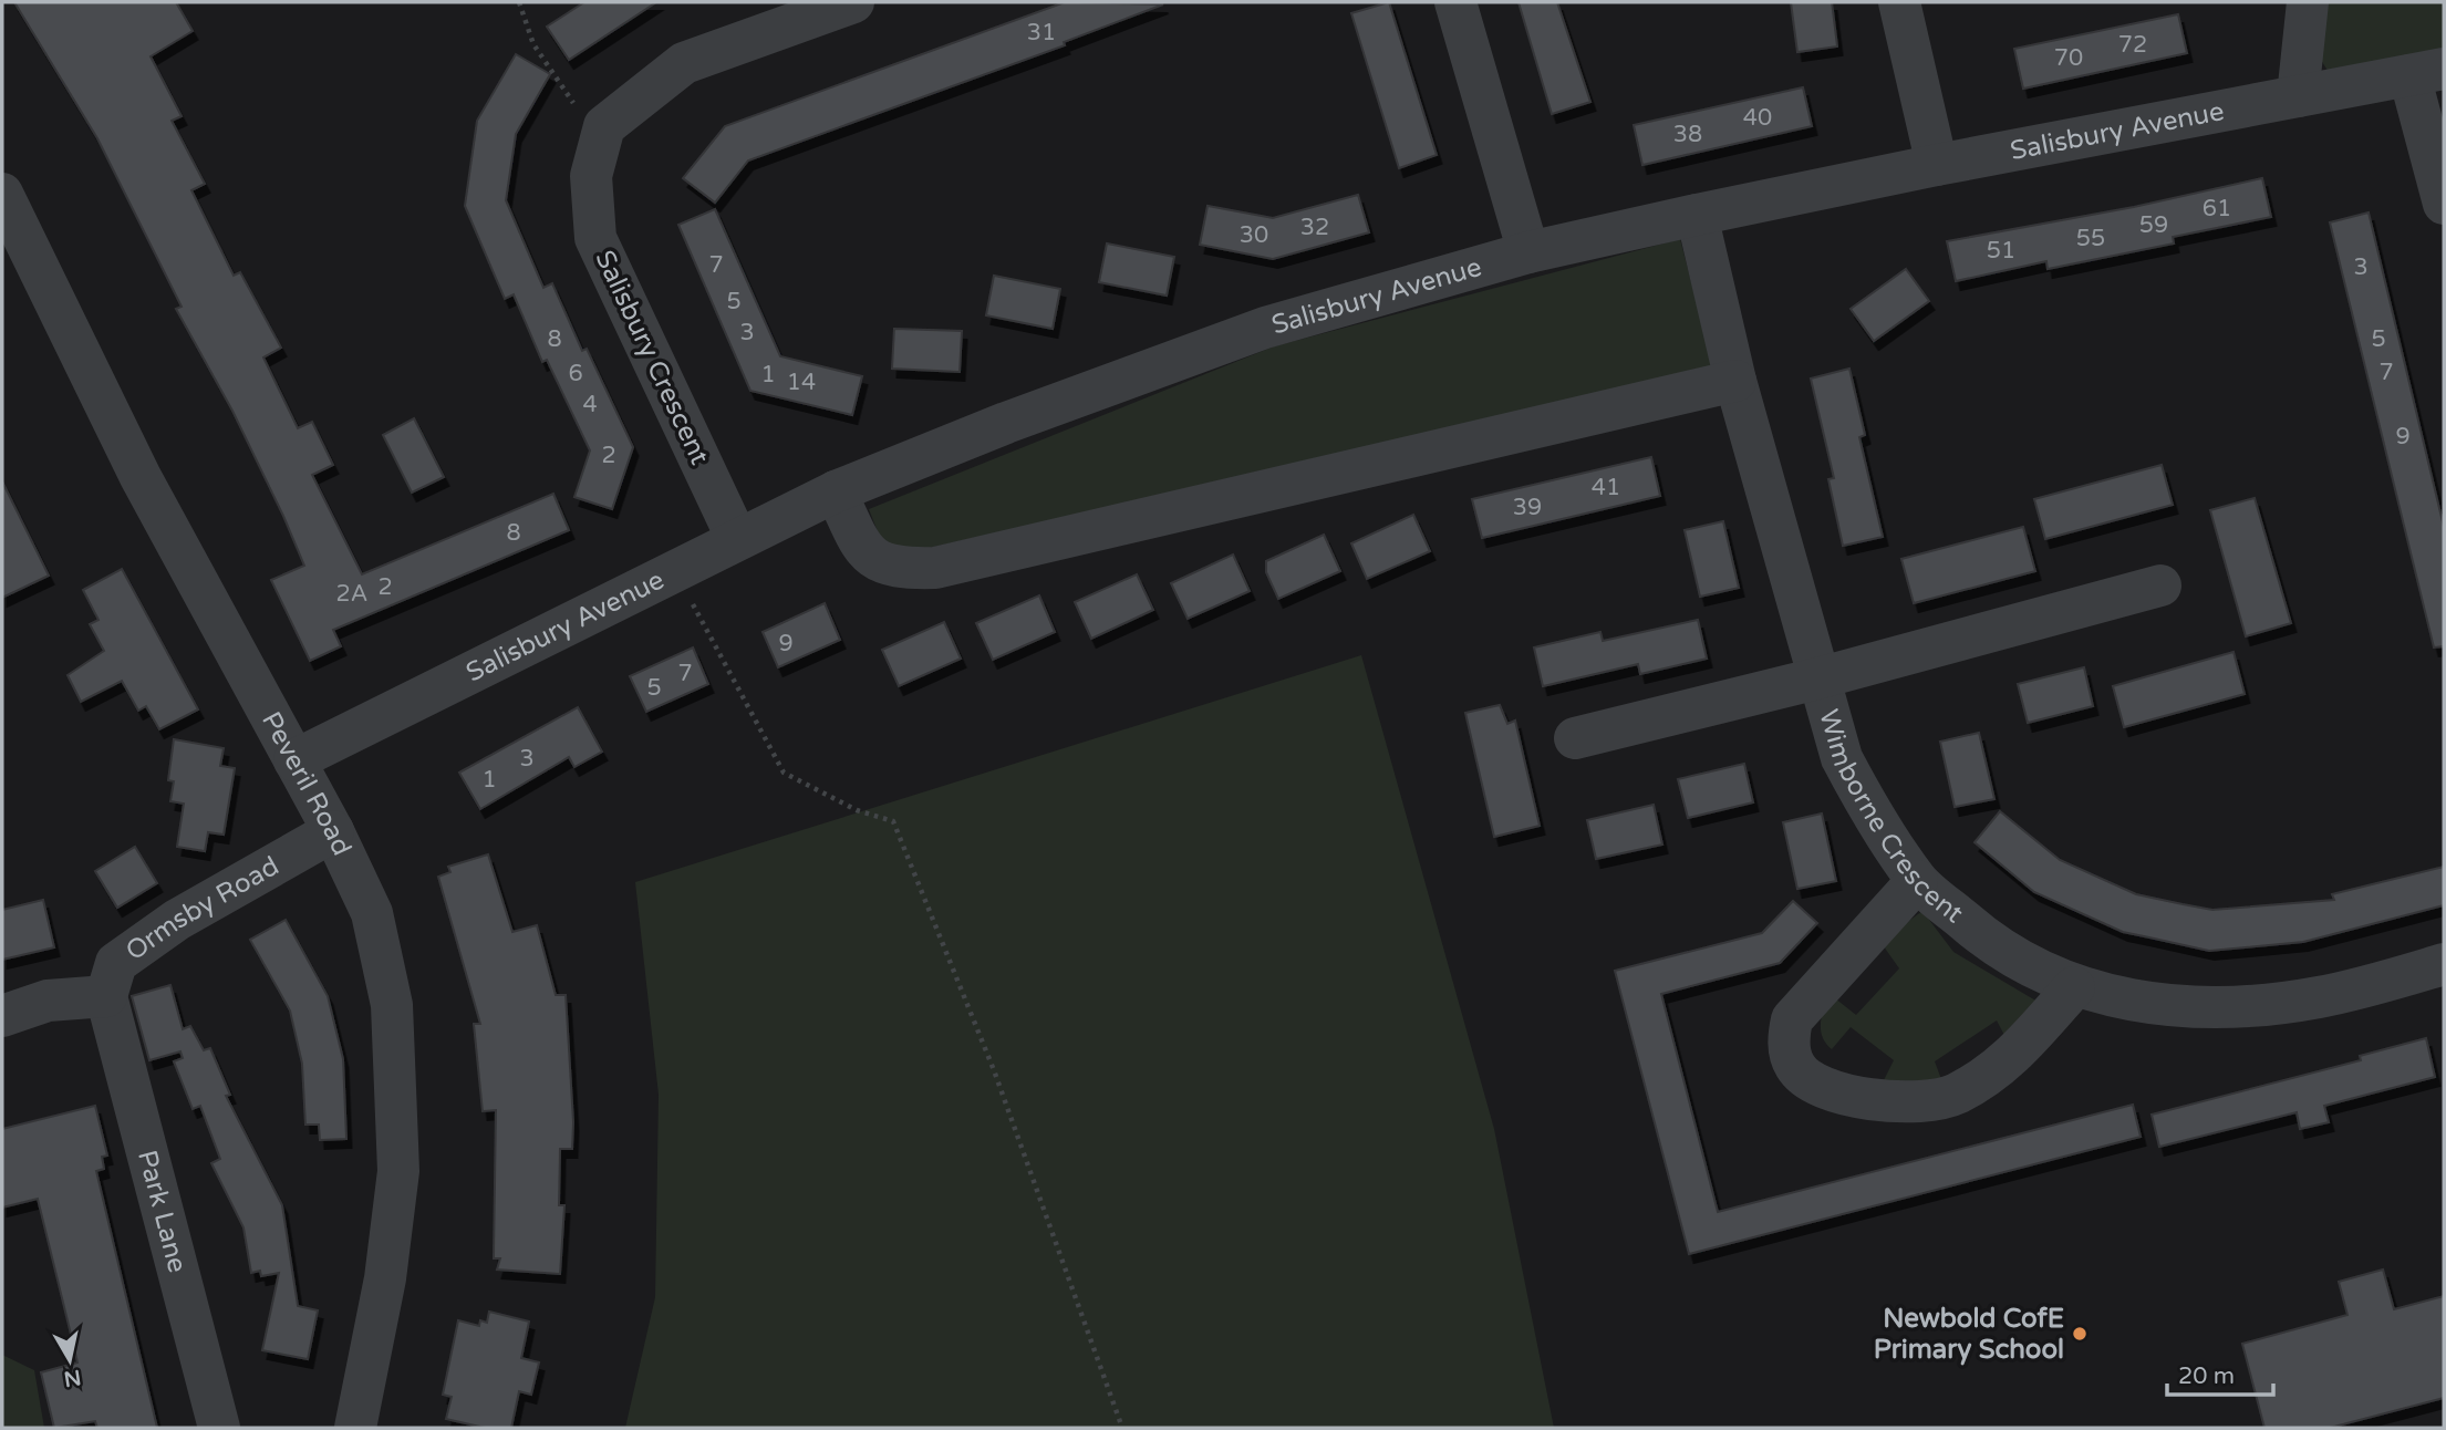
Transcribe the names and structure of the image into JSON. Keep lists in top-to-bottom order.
{
  "streets": {
    "street": [
      "Salisbury Avenue",
      "Salisbury Crescent",
      "Peveril Road",
      "Wimborne Crescent",
      "Ormsby Road",
      "Park Lane"
    ]
  },
  "crossings": [
    ["Salisbury Avenue", "Salisbury Crescent"],
    ["Salisbury Avenue", "Peveril Road"],
    ["Salisbury Avenue", "Wimborne Crescent"],
    ["Peveril Road", "Ormsby Road"],
    ["Ormsby Road", "Park Lane"]
  ],
  "places": ["Newbold CofE Primary School"],
  "house_numbers": [
    "31",
    "72",
    "70",
    "40",
    "38",
    "61",
    "59",
    "32",
    "30",
    "55",
    "51",
    "7",
    "3",
    "5",
    "3",
    "8",
    "5",
    "7",
    "6",
    "1",
    "14",
    "4",
    "9",
    "2",
    "41",
    "39",
    "8",
    "2",
    "2A",
    "9",
    "7",
    "5",
    "3",
    "1"
  ],
  "scale_bar": "20 m",
  "north": "bottom"
}
